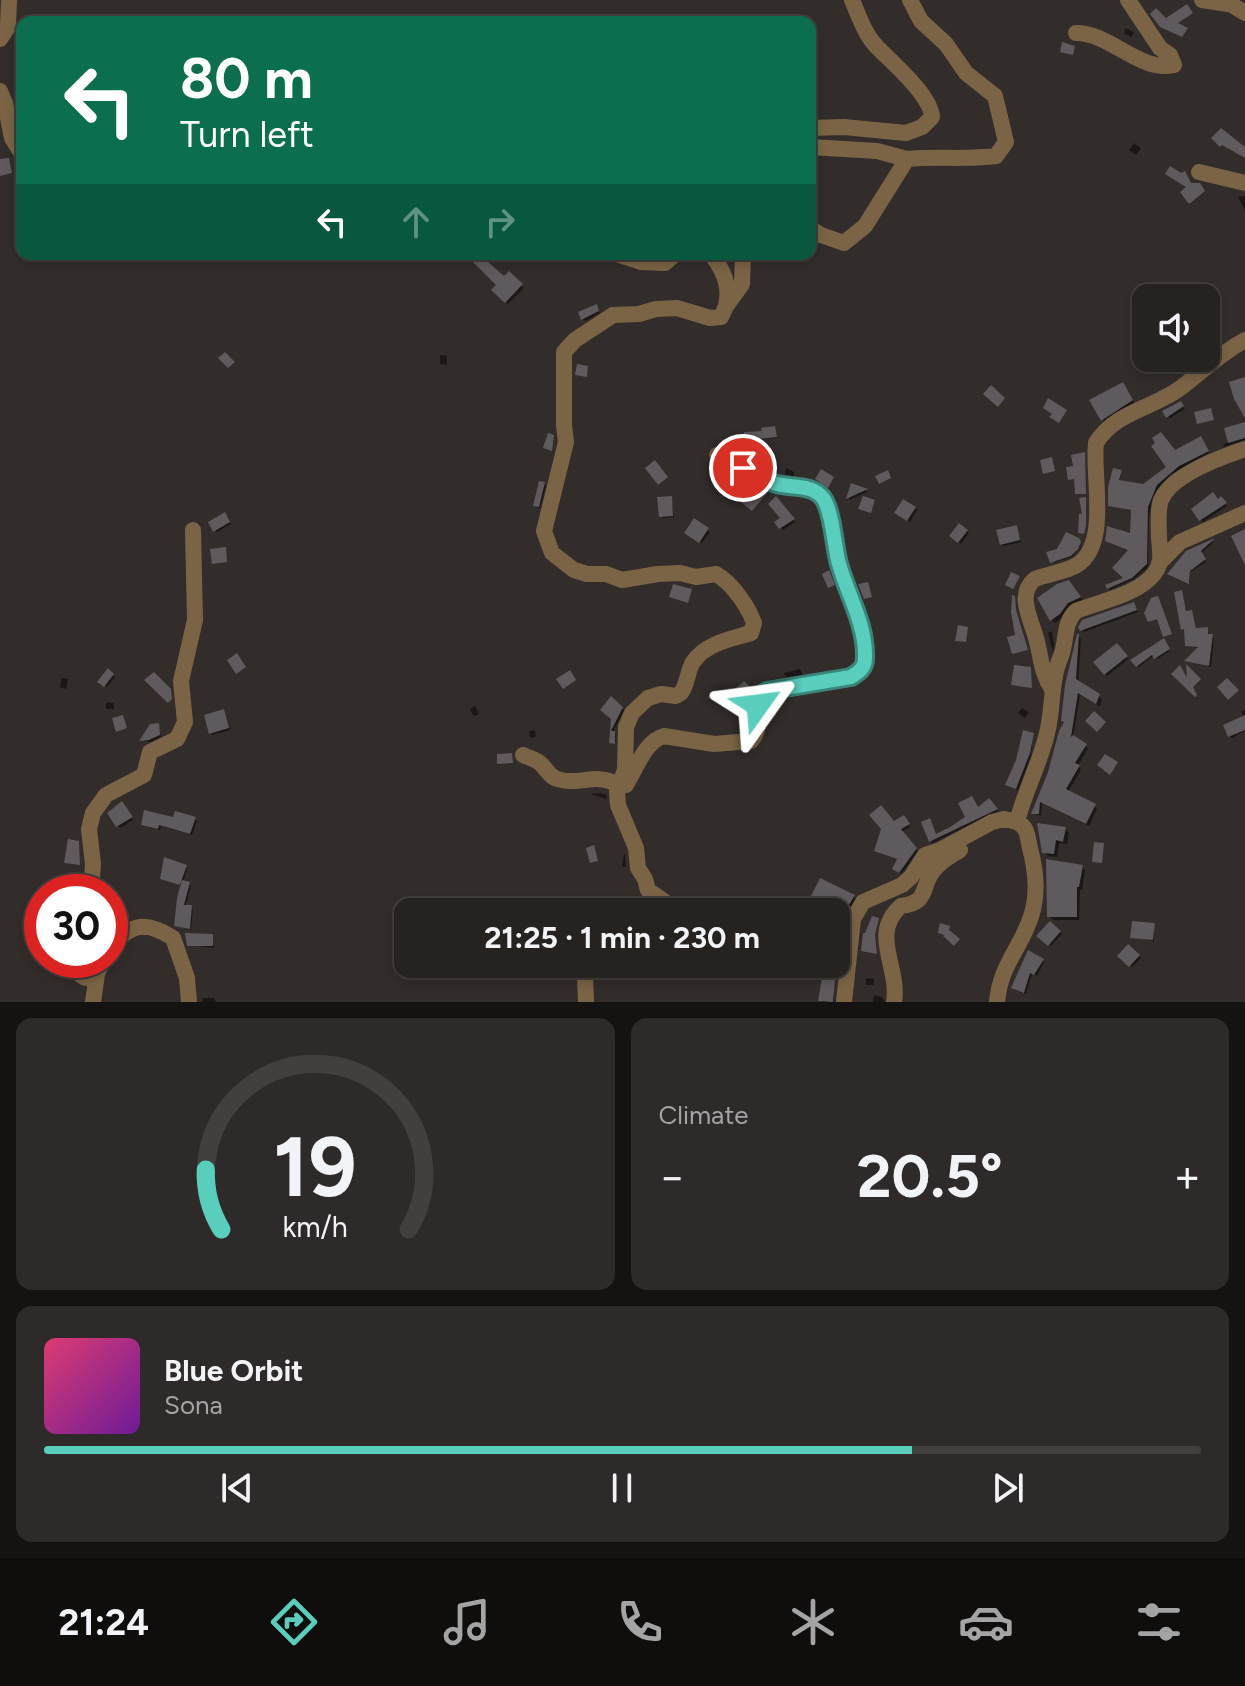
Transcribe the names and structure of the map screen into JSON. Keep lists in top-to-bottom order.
{
  "page": {
    "turn": ["80 m", "Turn left"],
    "limit": "30",
    "trip": "21:25 · 1 min · 230 m",
    "tile": "Climate",
    "heat": ["−", "20.5°", "+"],
    "song": ["Blue Orbit", "Sona"],
    "tabs": "21:24",
    "gauge": ["19", "km/h"]
  }
}
